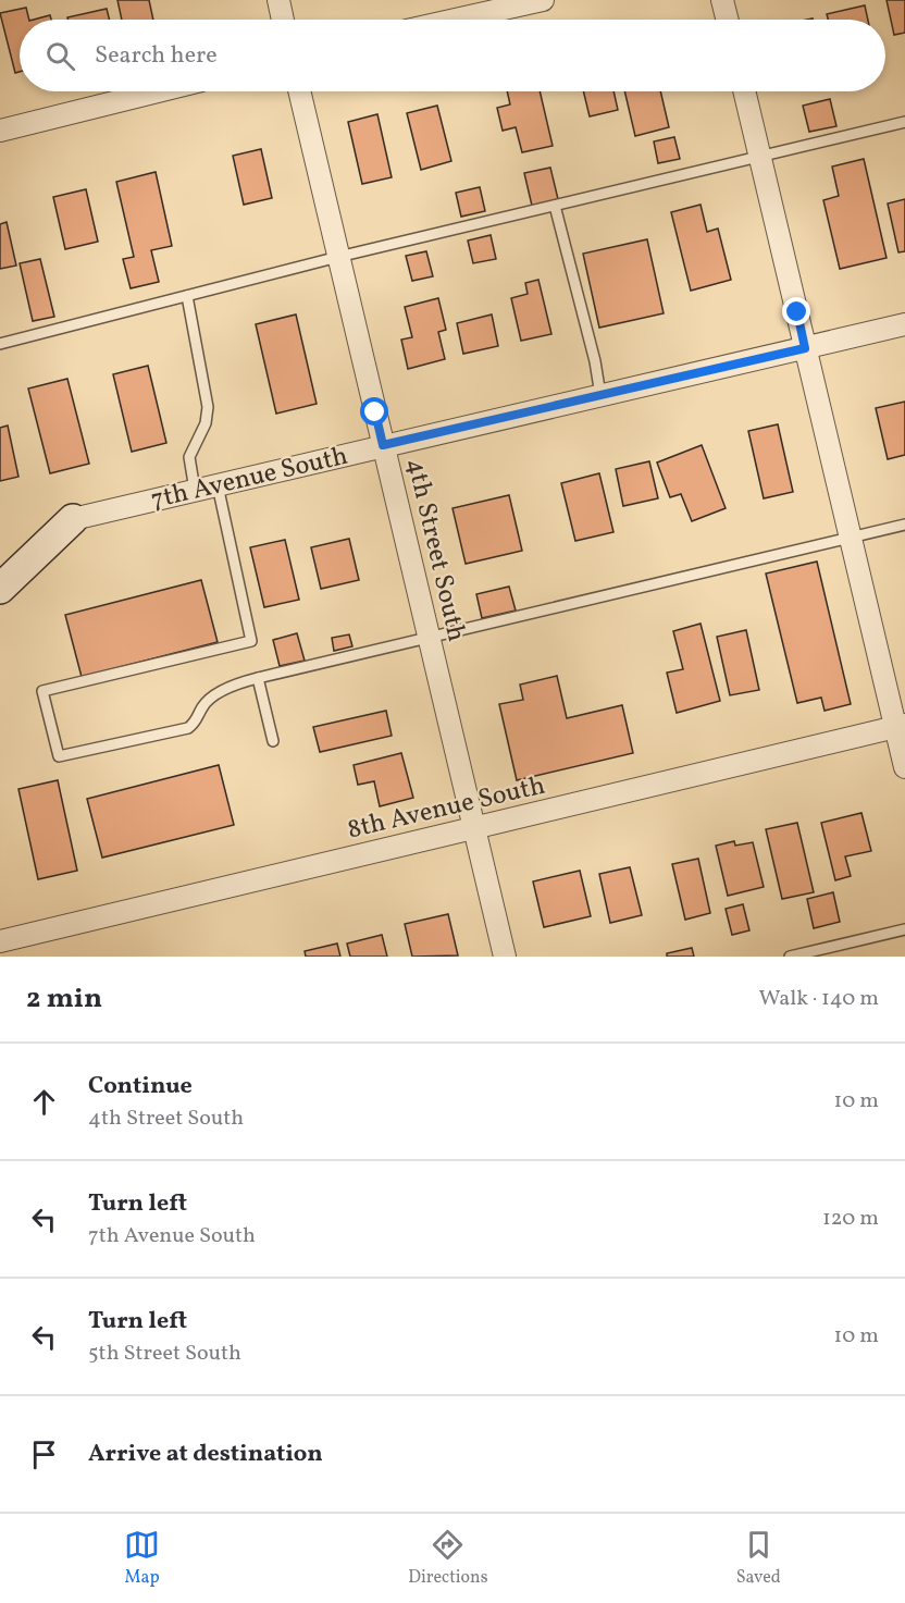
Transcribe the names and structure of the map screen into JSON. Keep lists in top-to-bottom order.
{
  "streets": {
    "street": ["7th Avenue South", "4th Street South", "8th Avenue South"]
  },
  "crossings": [
    ["7th Avenue South", "4th Street South"],
    ["4th Street South", "8th Avenue South"]
  ],
  "page": {
    "search": "Search here",
    "heading": ["2 min", "Walk · 140 m"],
    "list": [
      ["Continue", "4th Street South", "10 m"],
      ["Turn left", "7th Avenue South", "120 m"],
      ["Turn left", "5th Street South", "10 m"],
      "Arrive at destination"
    ],
    "nav": ["Map", "Directions", "Saved"]
  }
}
